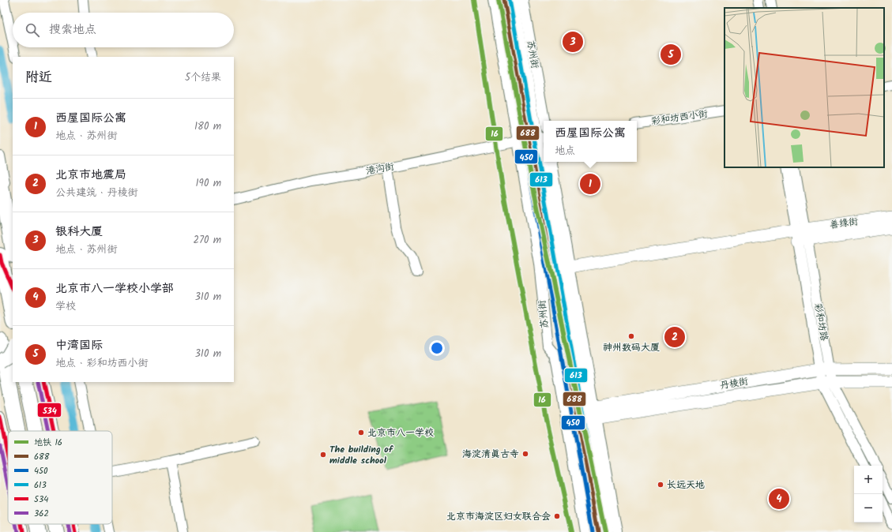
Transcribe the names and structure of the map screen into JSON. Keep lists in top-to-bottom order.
{
  "streets": {
    "main road": ["苏州街", "善缘街", "丹棱街"],
    "street": ["彩和坊西小街", "港沟街", "彩和坊路"]
  },
  "crossings": [
    ["苏州街", "港沟街"],
    ["苏州街", "丹棱街"],
    ["善缘街", "彩和坊路"],
    ["彩和坊路", "丹棱街"]
  ],
  "places": [
    "神州数码大厦",
    "北京市八一学校",
    "海淀清真古寺",
    "The building of middle school",
    "长远天地",
    "北京市海淀区妇女联合会"
  ],
  "lines": [
    "metro line 16",
    "transit line 688",
    "transit line 613",
    "transit line 450",
    "transit line 534",
    "transit line 362"
  ],
  "legend": [
    "地铁 16",
    "688",
    "450",
    "613",
    "534",
    "362"
  ],
  "page": {
    "search": "搜索地点",
    "pins": [
      "3",
      "5",
      "1",
      "2",
      "4"
    ],
    "heading": ["附近", "5个结果"],
    "list": [
      {
        "mark": "1",
        "name": "西屋国际公寓",
        "note": "地点 · 苏州街",
        "value": "180 m"
      },
      {
        "mark": "2",
        "name": "北京市地震局",
        "note": "公共建筑 · 丹棱街",
        "value": "190 m"
      },
      {
        "mark": "3",
        "name": "银科大厦",
        "note": "地点 · 苏州街",
        "value": "270 m"
      },
      {
        "mark": "4",
        "name": "北京市八一学校小学部",
        "note": "学校",
        "value": "310 m"
      },
      {
        "mark": "5",
        "name": "中湾国际",
        "note": "地点 · 彩和坊西小街",
        "value": "310 m"
      }
    ],
    "popup": ["西屋国际公寓", "地点"],
    "map_buttons": ["+", "−"]
  }
}
